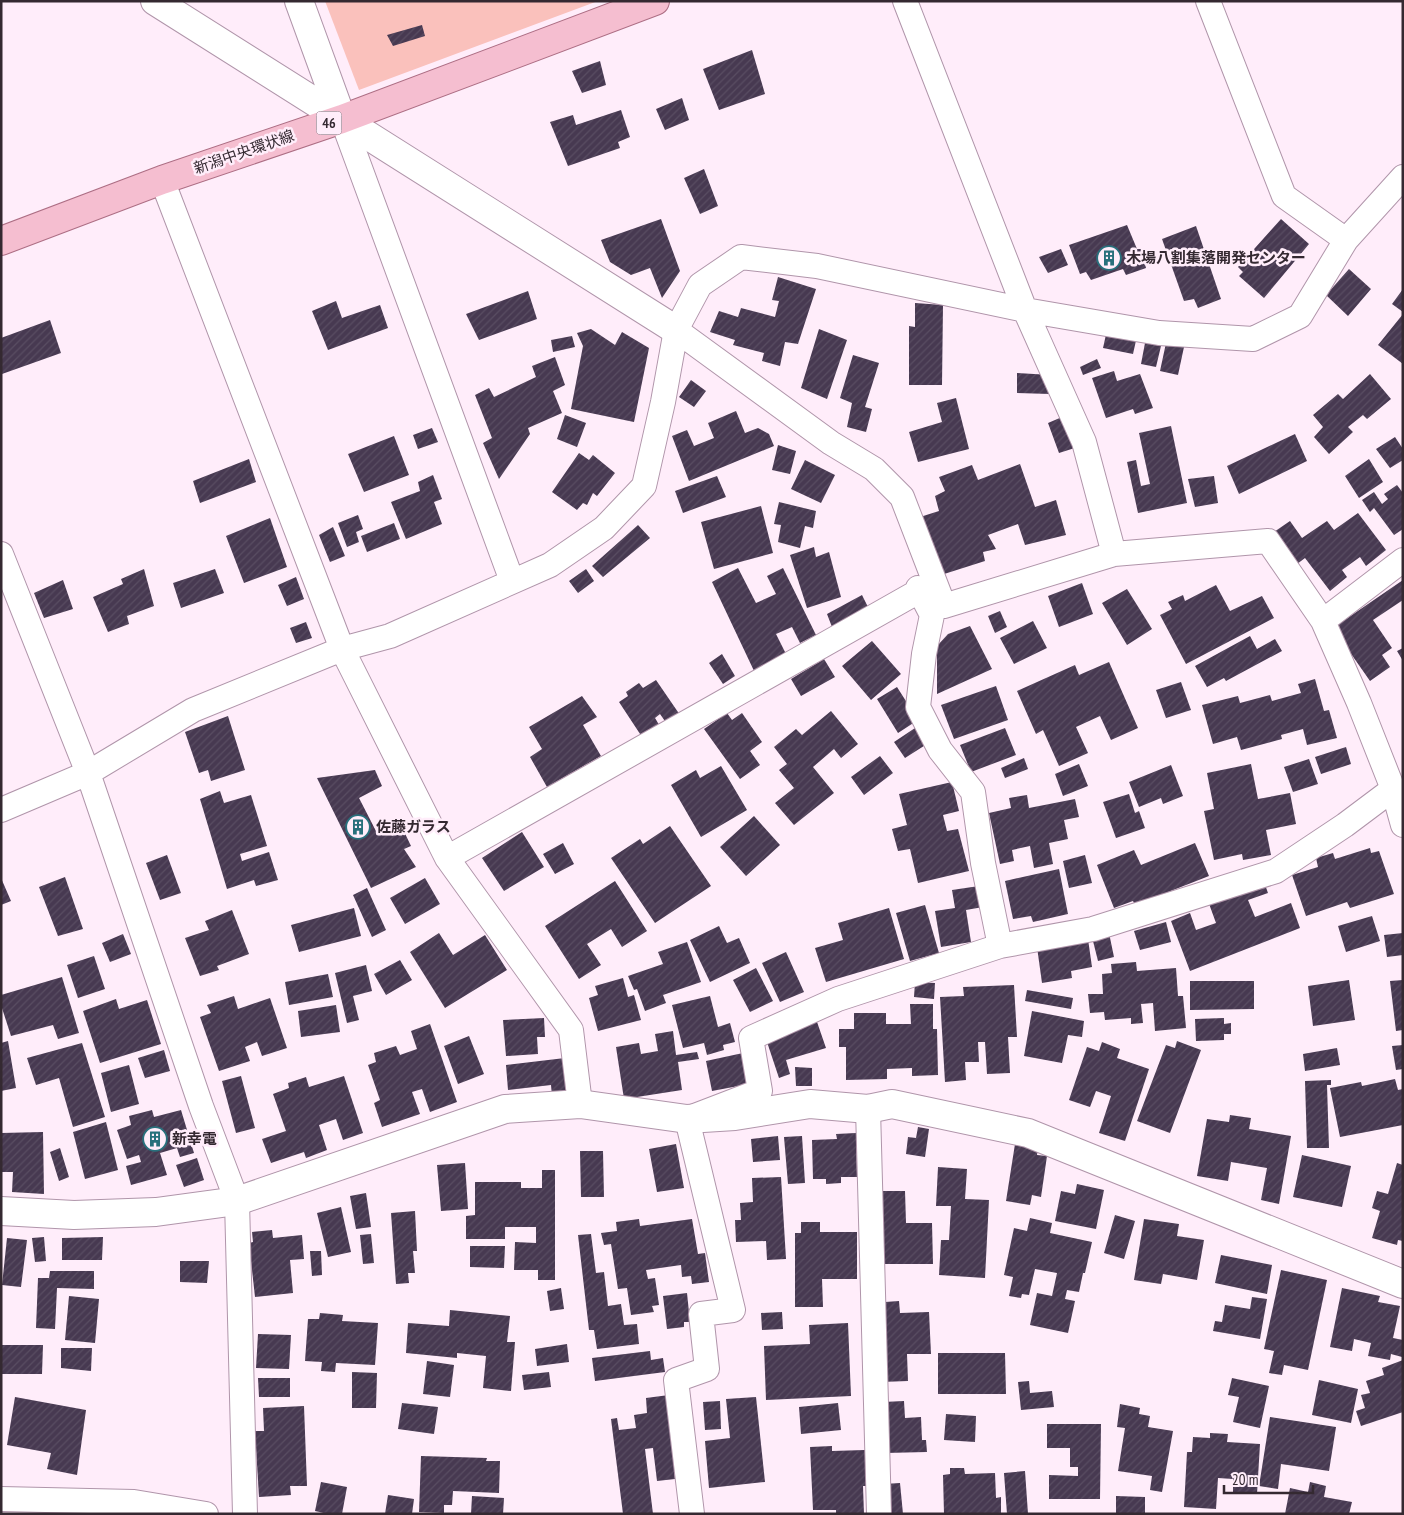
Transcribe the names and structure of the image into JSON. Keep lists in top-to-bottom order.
{
  "streets": {
    "main road": ["46", "新潟中央環状線"]
  },
  "places": {
    "building": ["木場八割集落開発センター", "佐藤ガラス", "新幸電"]
  },
  "scale_bar": "20 m"
}
